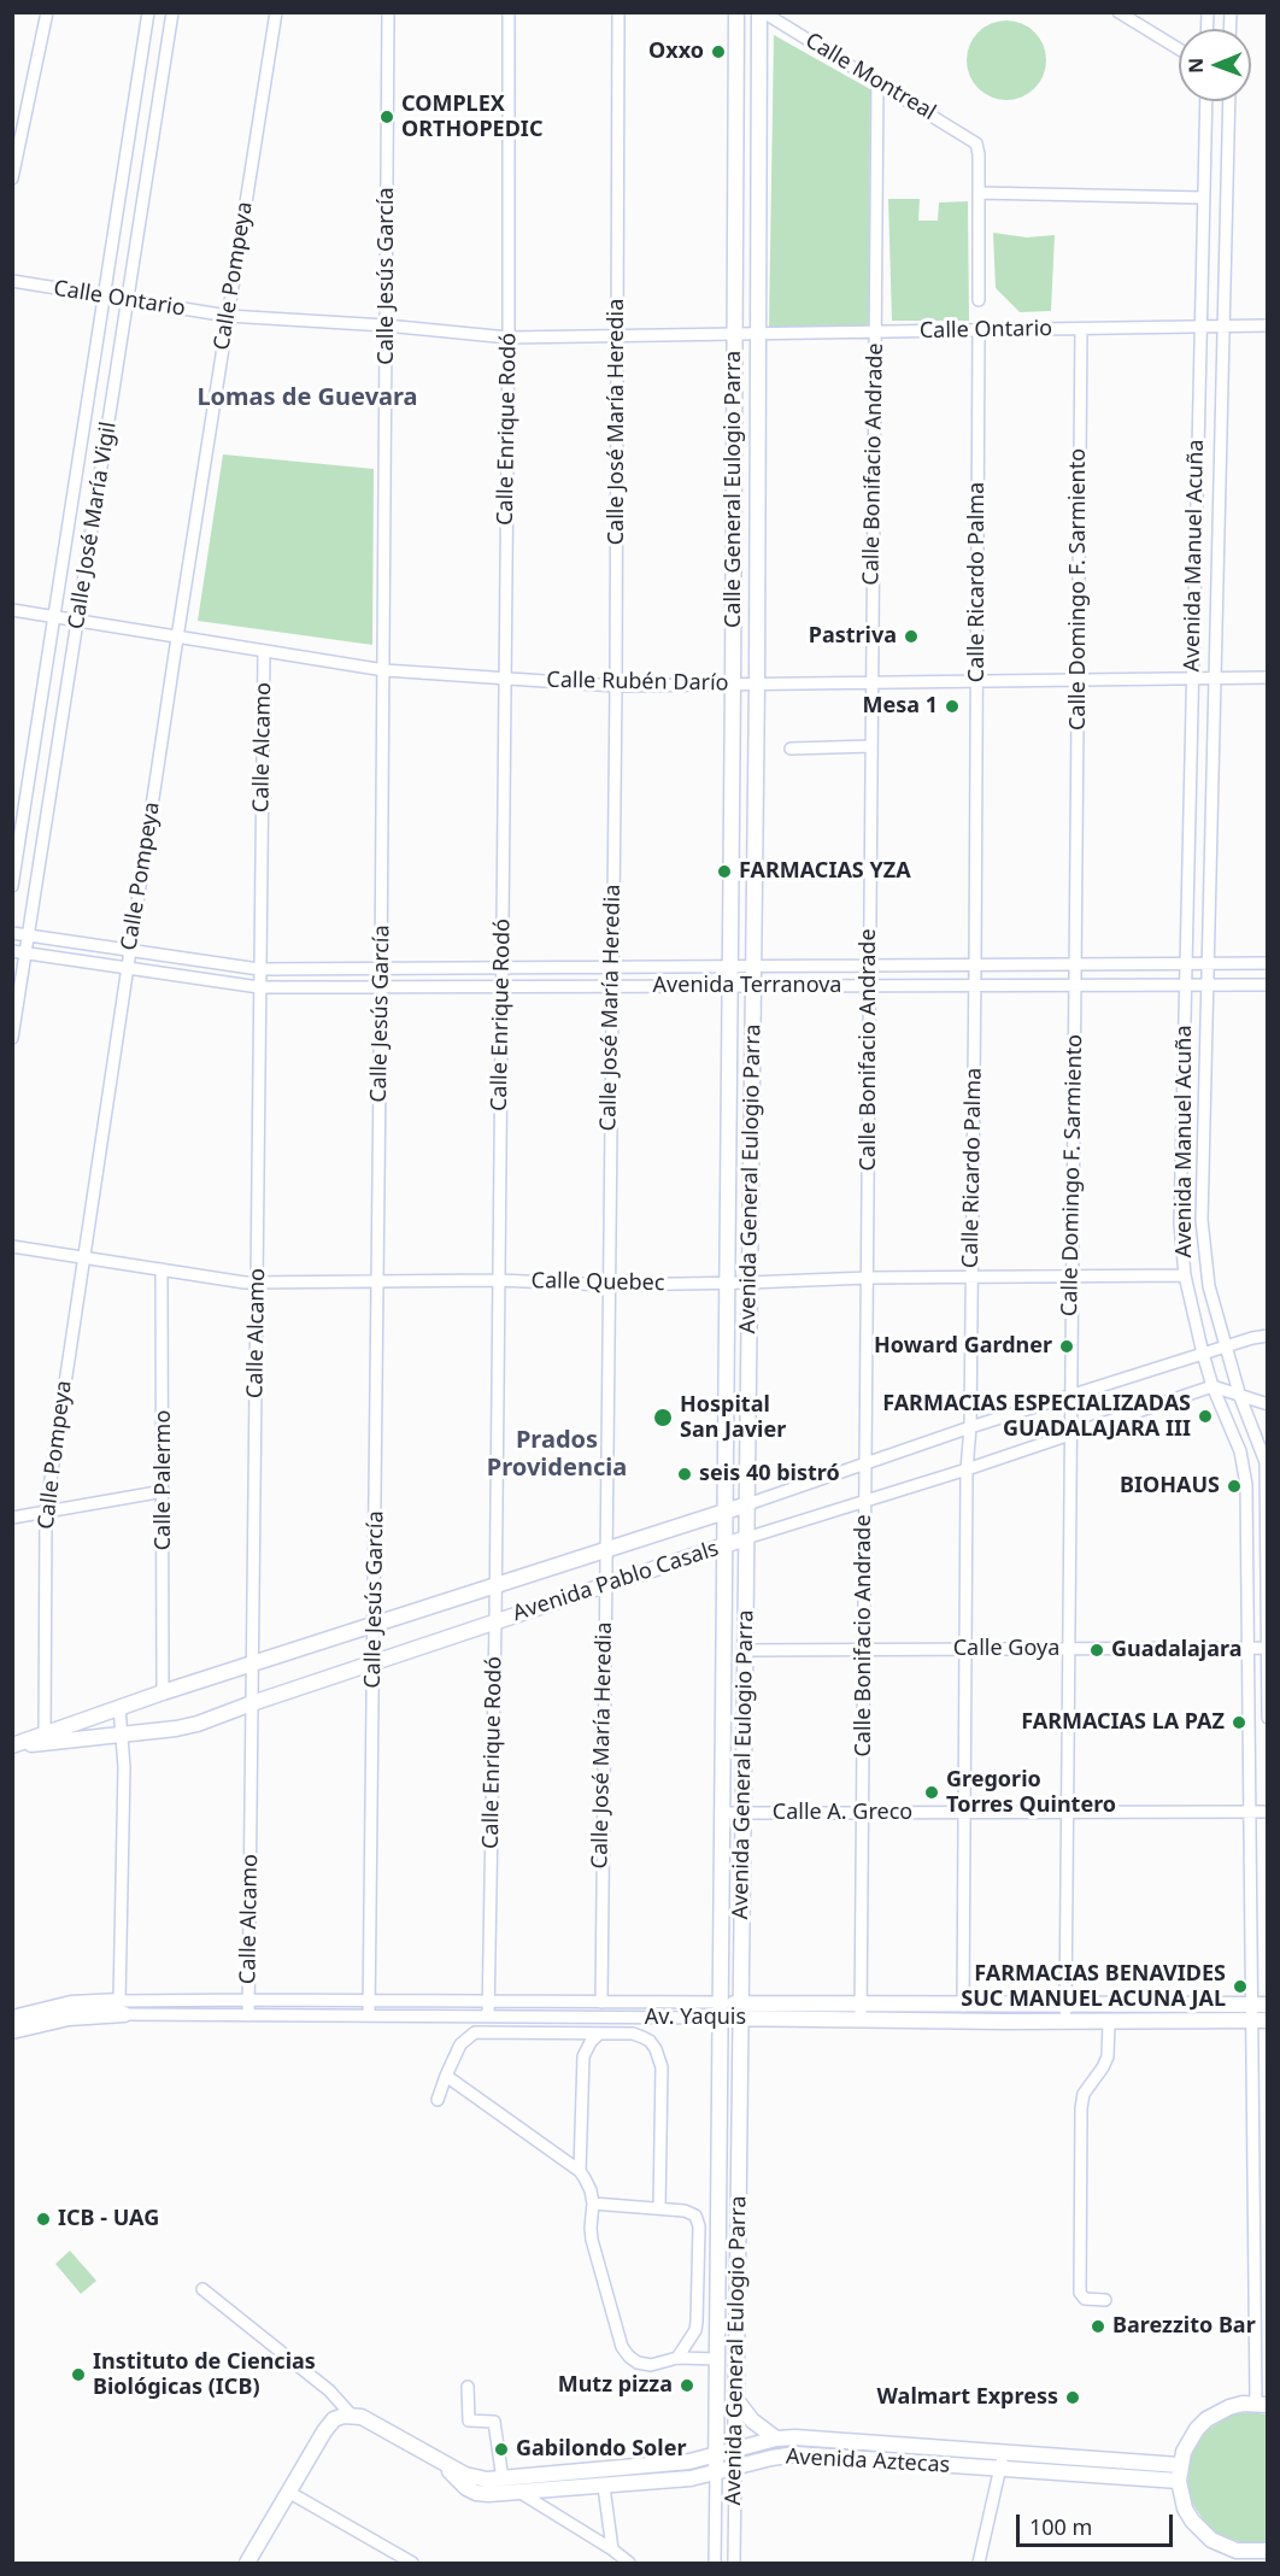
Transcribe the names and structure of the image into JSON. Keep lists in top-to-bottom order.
{
  "streets": {
    "street": [
      "Calle Montreal",
      "Calle Pompeya",
      "Calle Jesús García",
      "Calle Ontario",
      "Calle José María Heredia",
      "Calle Enrique Rodó",
      "Calle Bonifacio Andrade",
      "Calle General Eulogio Parra",
      "Calle José María Vigil",
      "Avenida Manuel Acuña",
      "Calle Ricardo Palma",
      "Calle Domingo F. Sarmiento",
      "Calle Rubén Darío",
      "Calle Alcamo",
      "Avenida Terranova",
      "Avenida General Eulogio Parra",
      "Calle Quebec",
      "Calle Palermo",
      "Avenida Pablo Casals",
      "Calle Goya",
      "Calle A. Greco",
      "Av. Yaquis",
      "Avenida Aztecas"
    ]
  },
  "crossings": [
    ["Calle Montreal", "Calle Bonifacio Andrade"],
    ["Calle Montreal", "Calle General Eulogio Parra"],
    ["Calle Pompeya", "Calle Ontario"],
    ["Calle Pompeya", "Calle Rubén Darío"],
    ["Calle Pompeya", "Avenida Terranova"],
    ["Calle Pompeya", "Calle Quebec"],
    ["Calle Pompeya", "Avenida Pablo Casals"],
    ["Calle Jesús García", "Calle Ontario"],
    ["Calle Jesús García", "Calle Rubén Darío"],
    ["Calle Jesús García", "Avenida Terranova"],
    ["Calle Jesús García", "Calle Quebec"],
    ["Calle Jesús García", "Avenida Pablo Casals"],
    ["Calle Jesús García", "Av. Yaquis"],
    ["Calle Ontario", "Calle José María Heredia"],
    ["Calle Ontario", "Calle Enrique Rodó"],
    ["Calle Ontario", "Calle Bonifacio Andrade"],
    ["Calle Ontario", "Calle General Eulogio Parra"],
    ["Calle Ontario", "Calle José María Vigil"],
    ["Calle Ontario", "Avenida Manuel Acuña"],
    ["Calle Ontario", "Calle Ricardo Palma"],
    ["Calle Ontario", "Calle Domingo F. Sarmiento"],
    ["Calle José María Heredia", "Calle Rubén Darío"],
    ["Calle José María Heredia", "Avenida Terranova"],
    ["Calle José María Heredia", "Calle Quebec"],
    ["Calle José María Heredia", "Avenida Pablo Casals"],
    ["Calle José María Heredia", "Av. Yaquis"],
    ["Calle Enrique Rodó", "Calle Rubén Darío"],
    ["Calle Enrique Rodó", "Avenida Terranova"],
    ["Calle Enrique Rodó", "Calle Quebec"],
    ["Calle Enrique Rodó", "Avenida Pablo Casals"],
    ["Calle Enrique Rodó", "Av. Yaquis"],
    ["Calle Bonifacio Andrade", "Calle Rubén Darío"],
    ["Calle Bonifacio Andrade", "Avenida Terranova"],
    ["Calle Bonifacio Andrade", "Calle Quebec"],
    ["Calle Bonifacio Andrade", "Avenida Pablo Casals"],
    ["Calle Bonifacio Andrade", "Calle Goya"],
    ["Calle Bonifacio Andrade", "Calle A. Greco"],
    ["Calle Bonifacio Andrade", "Av. Yaquis"],
    ["Calle General Eulogio Parra", "Calle Rubén Darío"],
    ["Calle General Eulogio Parra", "Avenida Terranova"],
    ["Calle General Eulogio Parra", "Avenida General Eulogio Parra"],
    ["Calle José María Vigil", "Calle Rubén Darío"],
    ["Calle José María Vigil", "Avenida Terranova"],
    ["Avenida Manuel Acuña", "Calle Rubén Darío"],
    ["Avenida Manuel Acuña", "Avenida Terranova"],
    ["Avenida Manuel Acuña", "Calle Quebec"],
    ["Avenida Manuel Acuña", "Avenida Pablo Casals"],
    ["Avenida Manuel Acuña", "Calle Goya"],
    ["Avenida Manuel Acuña", "Calle A. Greco"],
    ["Avenida Manuel Acuña", "Av. Yaquis"],
    ["Calle Ricardo Palma", "Calle Rubén Darío"],
    ["Calle Ricardo Palma", "Avenida Terranova"],
    ["Calle Ricardo Palma", "Calle Quebec"],
    ["Calle Ricardo Palma", "Avenida Pablo Casals"],
    ["Calle Ricardo Palma", "Calle Goya"],
    ["Calle Ricardo Palma", "Calle A. Greco"],
    ["Calle Ricardo Palma", "Av. Yaquis"],
    ["Calle Domingo F. Sarmiento", "Calle Rubén Darío"],
    ["Calle Domingo F. Sarmiento", "Avenida Terranova"],
    ["Calle Domingo F. Sarmiento", "Calle Quebec"],
    ["Calle Domingo F. Sarmiento", "Avenida Pablo Casals"],
    ["Calle Domingo F. Sarmiento", "Calle Goya"],
    ["Calle Domingo F. Sarmiento", "Calle A. Greco"],
    ["Calle Domingo F. Sarmiento", "Av. Yaquis"],
    ["Calle Rubén Darío", "Calle Alcamo"],
    ["Calle Alcamo", "Avenida Terranova"],
    ["Calle Alcamo", "Calle Quebec"],
    ["Calle Alcamo", "Avenida Pablo Casals"],
    ["Calle Alcamo", "Av. Yaquis"],
    ["Avenida Terranova", "Avenida General Eulogio Parra"],
    ["Avenida General Eulogio Parra", "Calle Quebec"],
    ["Avenida General Eulogio Parra", "Avenida Pablo Casals"],
    ["Avenida General Eulogio Parra", "Calle Goya"],
    ["Avenida General Eulogio Parra", "Calle A. Greco"],
    ["Avenida General Eulogio Parra", "Av. Yaquis"],
    ["Avenida General Eulogio Parra", "Avenida Aztecas"],
    ["Calle Quebec", "Calle Palermo"],
    ["Calle Palermo", "Avenida Pablo Casals"]
  ],
  "districts": ["Lomas de Guevara", "Prados Providencia"],
  "places": [
    "Oxxo",
    "COMPLEX ORTHOPEDIC",
    "Pastriva",
    "Mesa 1",
    "FARMACIAS YZA",
    "Howard Gardner",
    "FARMACIAS ESPECIALIZADAS GUADALAJARA III",
    "Hospital San Javier",
    "seis 40 bistró",
    "BIOHAUS",
    "Guadalajara",
    "FARMACIAS LA PAZ",
    "Gregorio Torres Quintero",
    "FARMACIAS BENAVIDES SUC MANUEL ACUNA JAL",
    "ICB - UAG",
    "Barezzito Bar",
    "Instituto de Ciencias Biológicas (ICB)",
    "Mutz pizza",
    "Walmart Express",
    "Gabilondo Soler"
  ],
  "scale_bar": "100 m",
  "north": "left"
}
